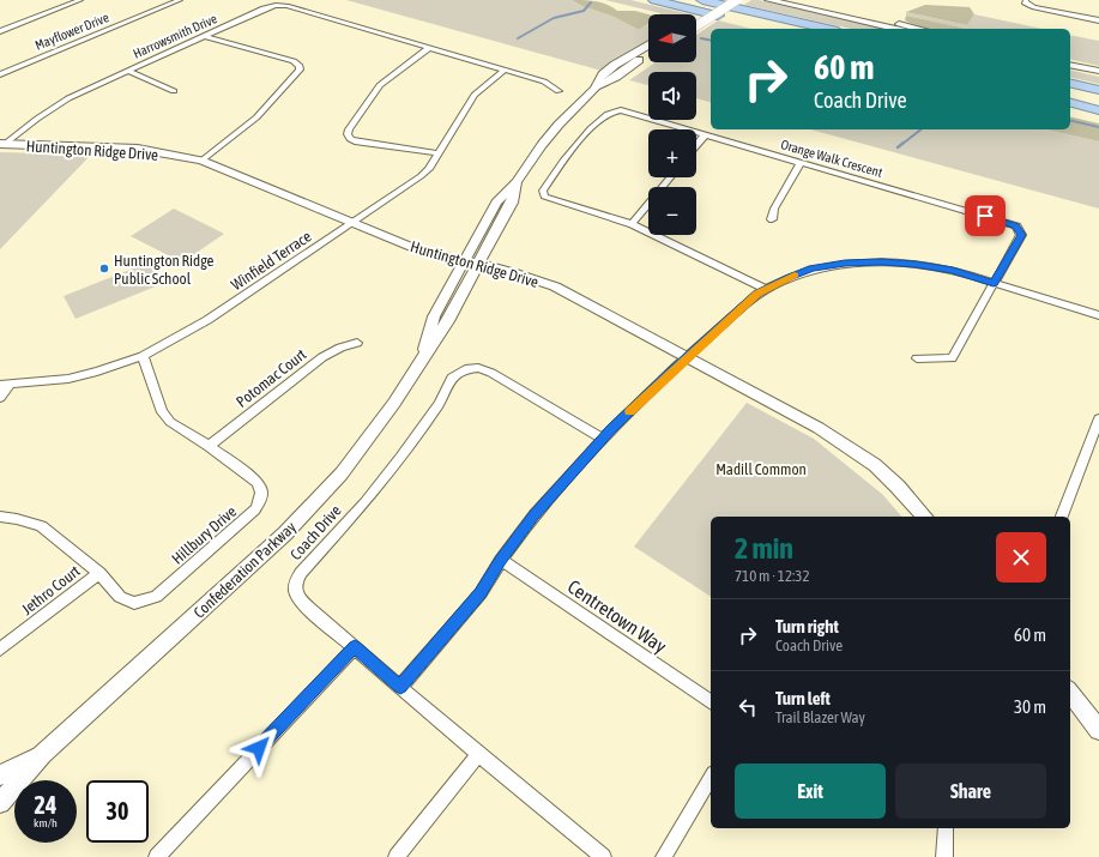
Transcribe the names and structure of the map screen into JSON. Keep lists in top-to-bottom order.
{
  "streets": {
    "street": [
      "Mayflower Drive",
      "Harrowsmith Drive",
      "Huntington Ridge Drive",
      "Orange Walk Crescent",
      "Winfield Terrace",
      "Potomac Court",
      "Coach Drive",
      "Hillbury Drive",
      "Confederation Parkway",
      "Jethro Court",
      "Centretown Way"
    ]
  },
  "crossings": [
    ["Harrowsmith Drive", "Huntington Ridge Drive"],
    ["Harrowsmith Drive", "Winfield Terrace"],
    ["Huntington Ridge Drive", "Winfield Terrace"],
    ["Huntington Ridge Drive", "Confederation Parkway"],
    ["Winfield Terrace", "Hillbury Drive"],
    ["Potomac Court", "Hillbury Drive"],
    ["Hillbury Drive", "Jethro Court"]
  ],
  "parks": ["Madill Common"],
  "places": ["Huntington Ridge Public School"],
  "north": "left",
  "page": {
    "map_buttons": ["+", "−"],
    "turn": ["60 m", "Coach Drive"],
    "heading": ["2 min", "710 m · 12:32"],
    "list": [
      {
        "name": "Turn right",
        "note": "Coach Drive",
        "value": "60 m"
      },
      {
        "name": "Turn left",
        "note": "Trail Blazer Way",
        "value": "30 m"
      }
    ],
    "buttons": ["Exit", "Share"],
    "speed": "24 km/h",
    "limit": "30"
  }
}
